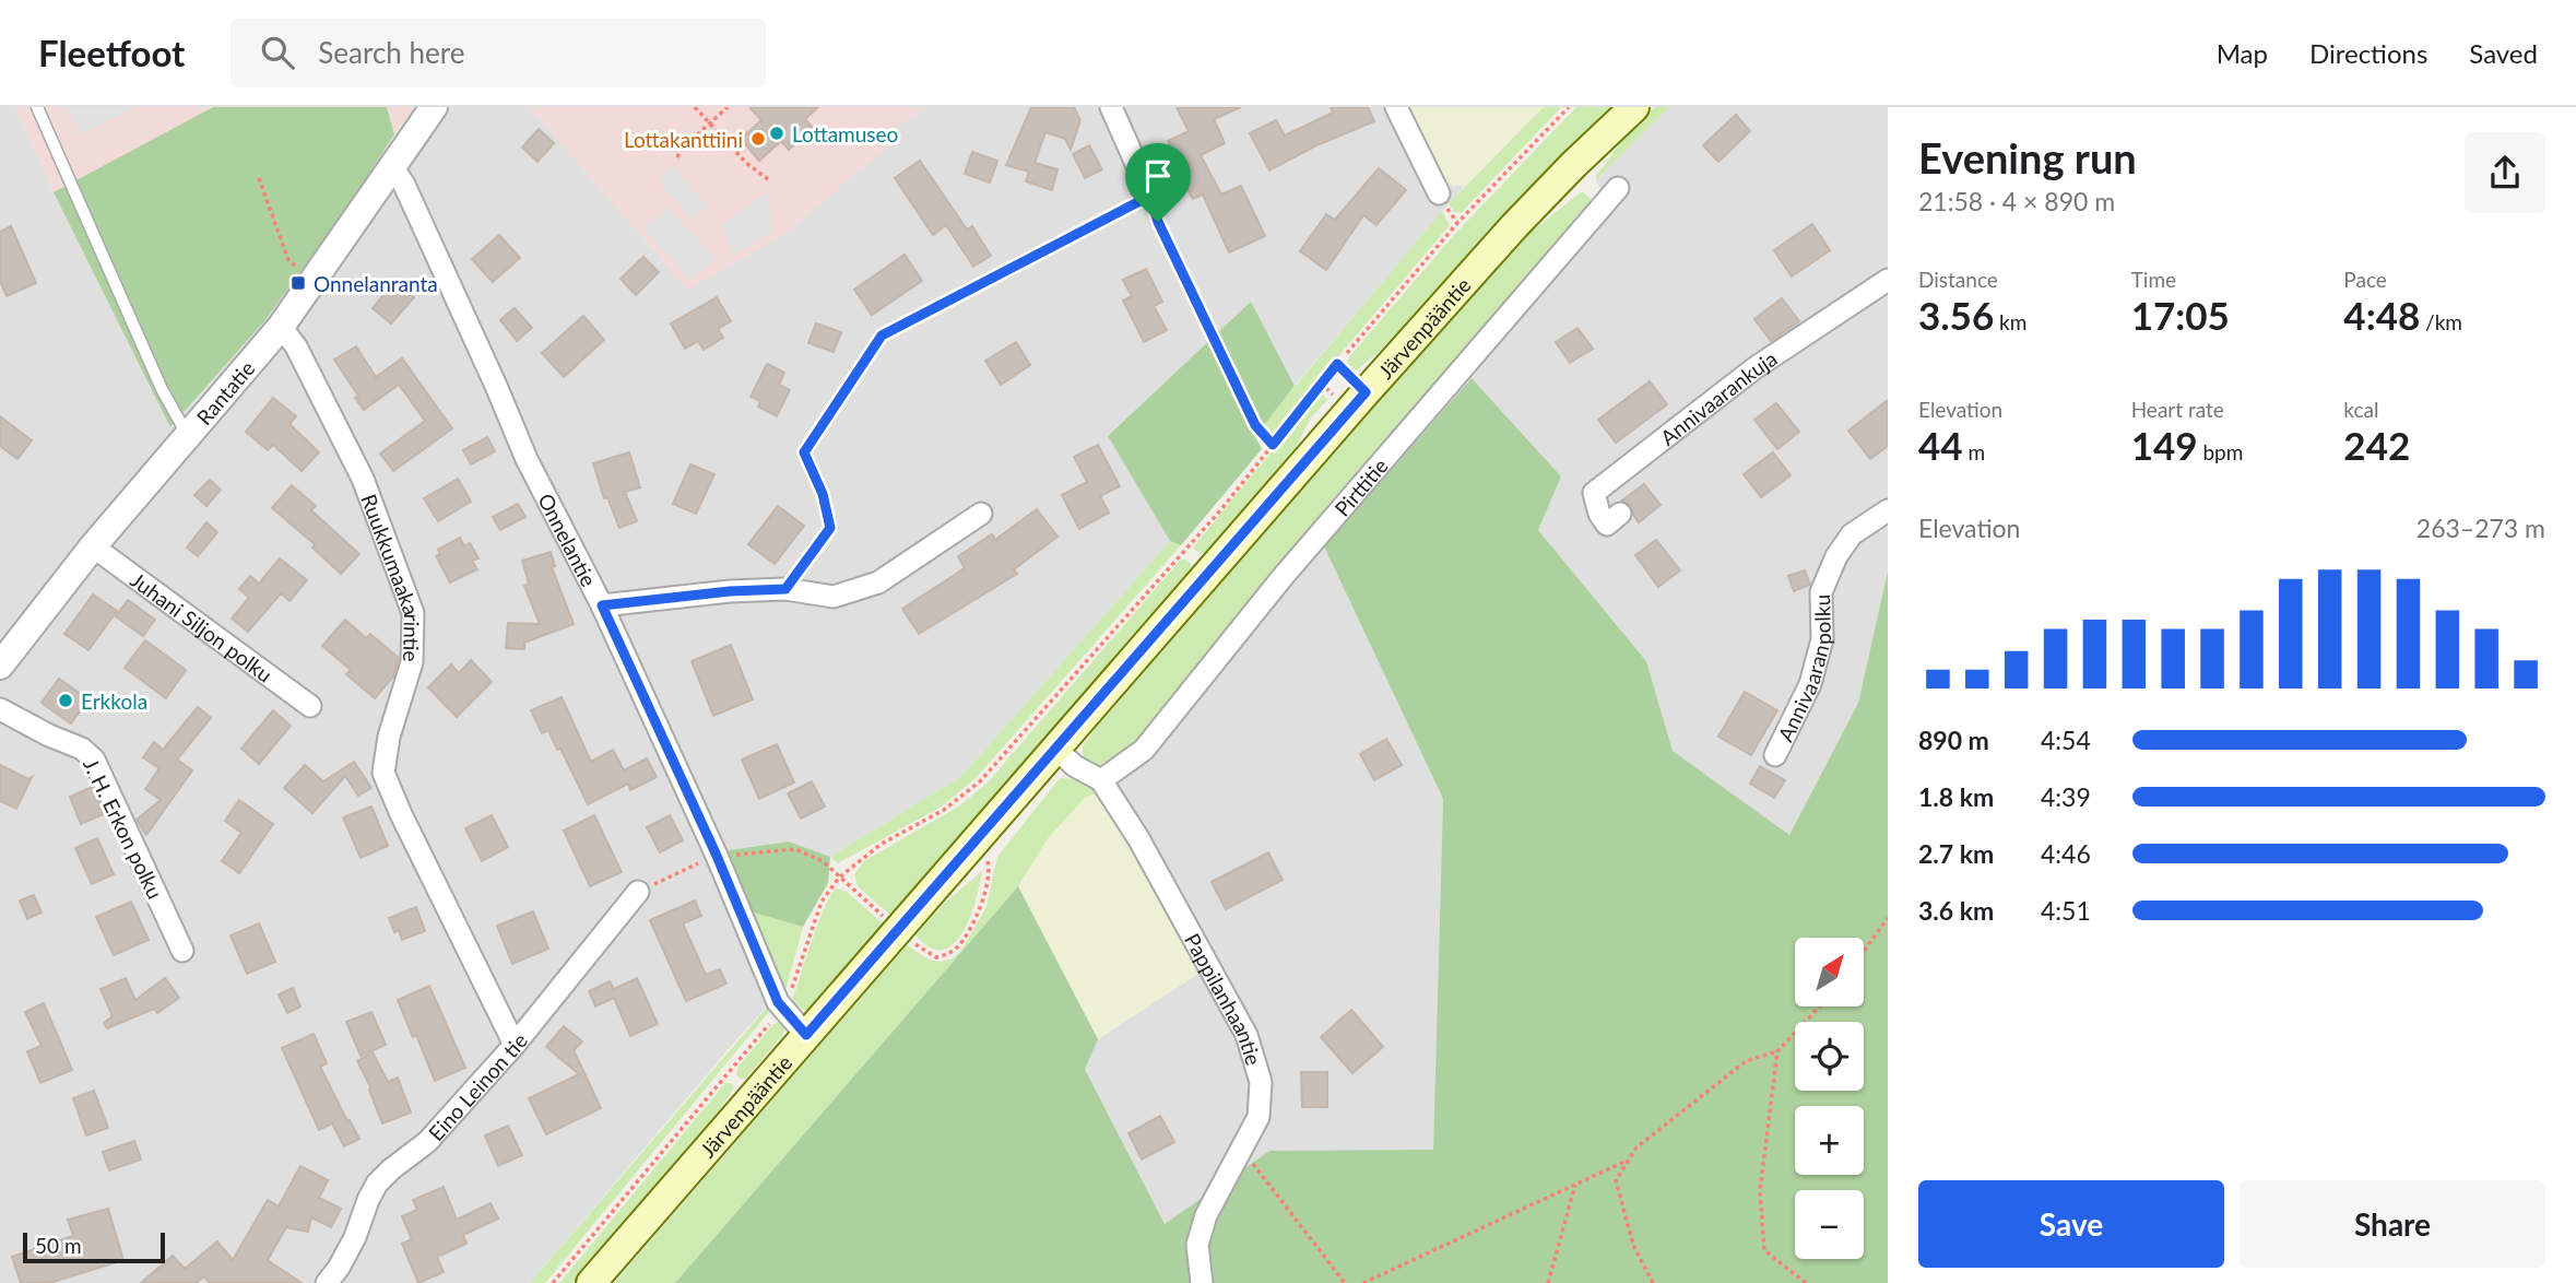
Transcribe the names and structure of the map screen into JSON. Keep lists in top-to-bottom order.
{
  "streets": {
    "main road": ["Järvenpääntie"],
    "street": [
      "Rantatie",
      "Annivaarankuja",
      "Pirttitie",
      "Onnelantie",
      "Ruukkumaakarintie",
      "Juhani Siljon polku",
      "Annivaaranpolku",
      "J. H. Erkon polku",
      "Pappilanhaantie",
      "Eino Leinon tie"
    ]
  },
  "crossings": [
    ["Järvenpääntie", "Onnelantie"],
    ["Järvenpääntie", "Pappilanhaantie"],
    ["Rantatie", "Onnelantie"],
    ["Rantatie", "Ruukkumaakarintie"],
    ["Rantatie", "Juhani Siljon polku"],
    ["Pirttitie", "Pappilanhaantie"],
    ["Ruukkumaakarintie", "Eino Leinon tie"]
  ],
  "places": {
    "other": ["Lottamuseo", "Lottakanttiini", "Erkkola"],
    "transit": ["Onnelanranta"]
  },
  "scale_bar": "50 m",
  "north": "top right",
  "page": {
    "header": "Fleetfoot",
    "search": "Search here",
    "nav": ["Map", "Directions", "Saved"],
    "heading": ["Evening run", "21:58 · 4 × 890 m"],
    "stats": [
      ["Distance", "3.56 km"],
      ["Time", "17:05"],
      ["Pace", "4:48 /km"],
      ["Elevation", "44 m"],
      ["Heart rate", "149 bpm"],
      ["kcal", "242"]
    ],
    "chart": ["Elevation", "263–273 m"],
    "list": [
      {
        "name": "890 m",
        "note": "4:54"
      },
      {
        "name": "1.8 km",
        "note": "4:39"
      },
      {
        "name": "2.7 km",
        "note": "4:46"
      },
      {
        "name": "3.6 km",
        "note": "4:51"
      }
    ],
    "map_buttons": ["+", "−"],
    "buttons": ["Save", "Share"],
    "scale": "50 m"
  }
}
